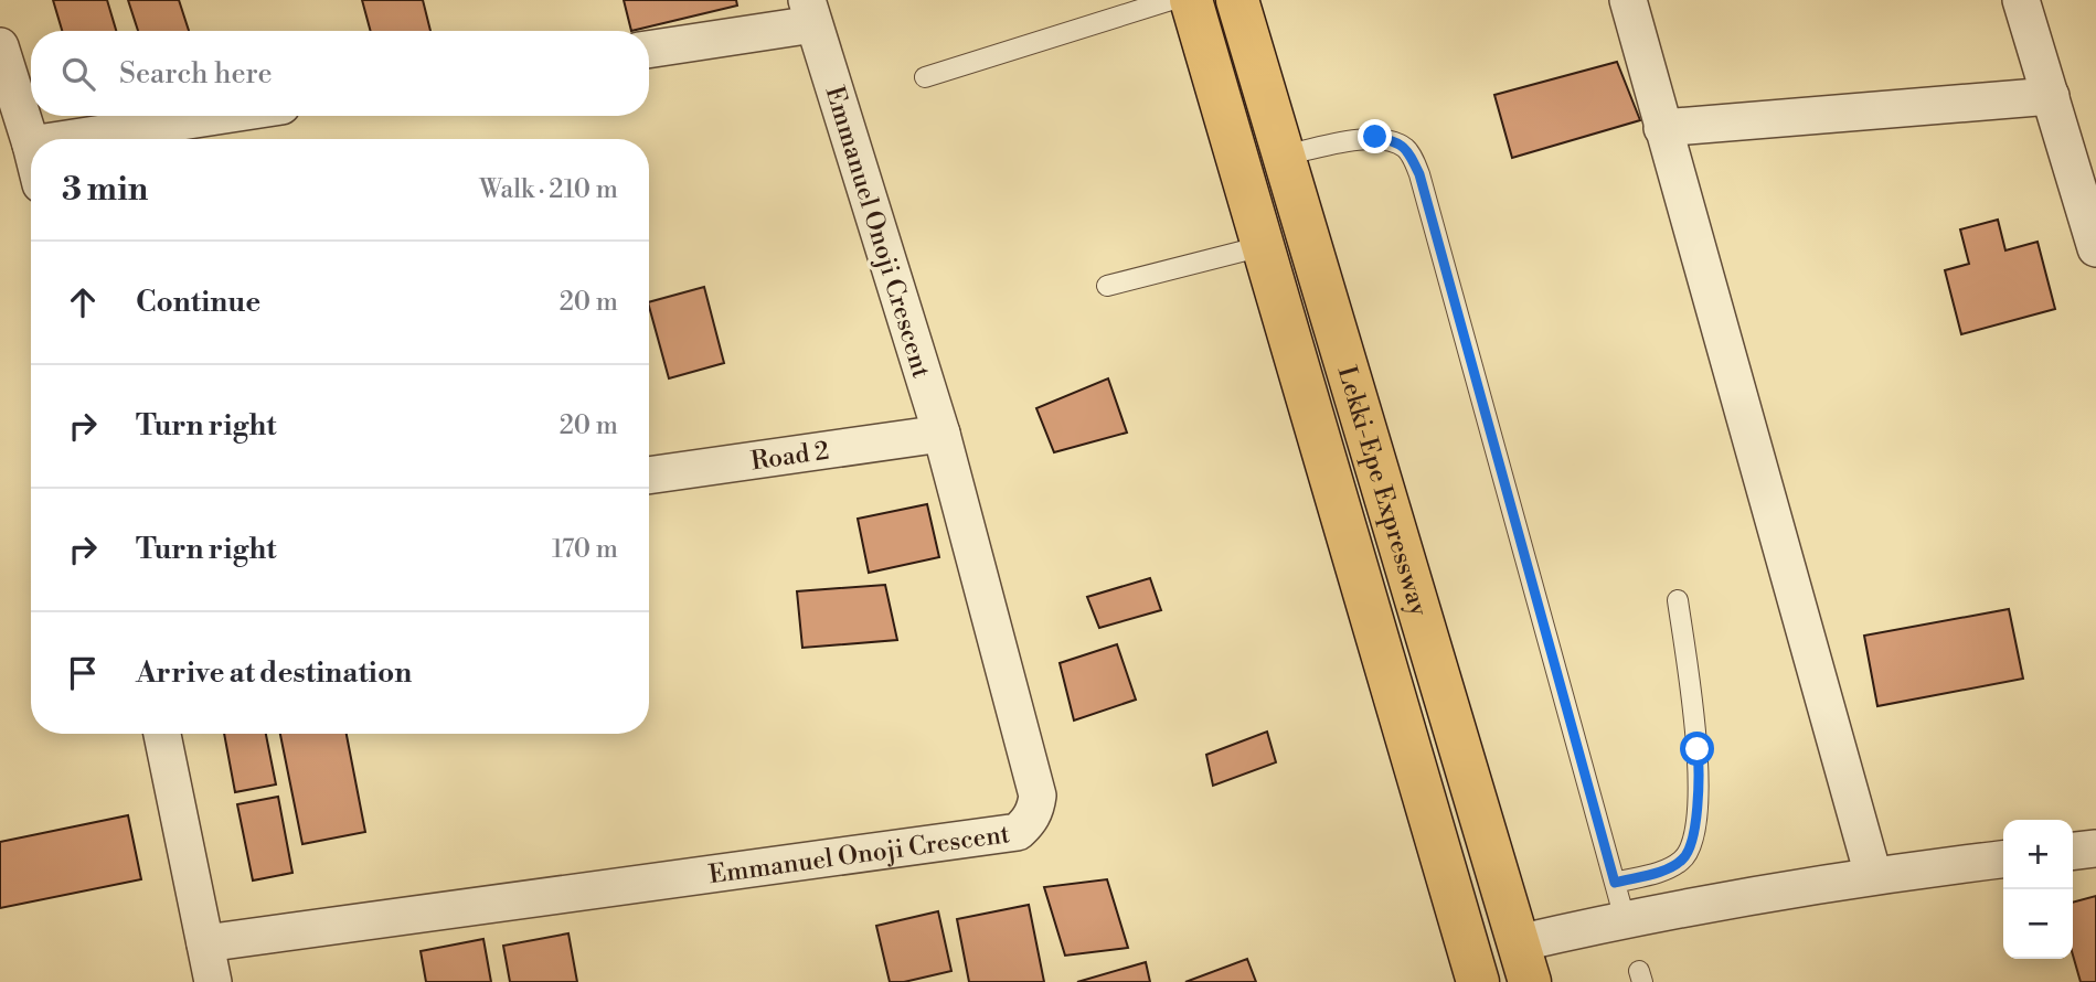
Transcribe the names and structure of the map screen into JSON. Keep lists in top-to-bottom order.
{
  "streets": {
    "highway": ["Lekki-Epe Expressway"],
    "street": ["Emmanuel Onoji Crescent", "Road 2"]
  },
  "crossings": [
    ["Emmanuel Onoji Crescent", "Road 2"]
  ],
  "page": {
    "search": "Search here",
    "heading": ["3 min", "Walk · 210 m"],
    "list": [
      ["Continue", "20 m"],
      ["Turn right", "20 m"],
      ["Turn right", "170 m"],
      "Arrive at destination"
    ],
    "map_buttons": ["+", "−"]
  }
}
